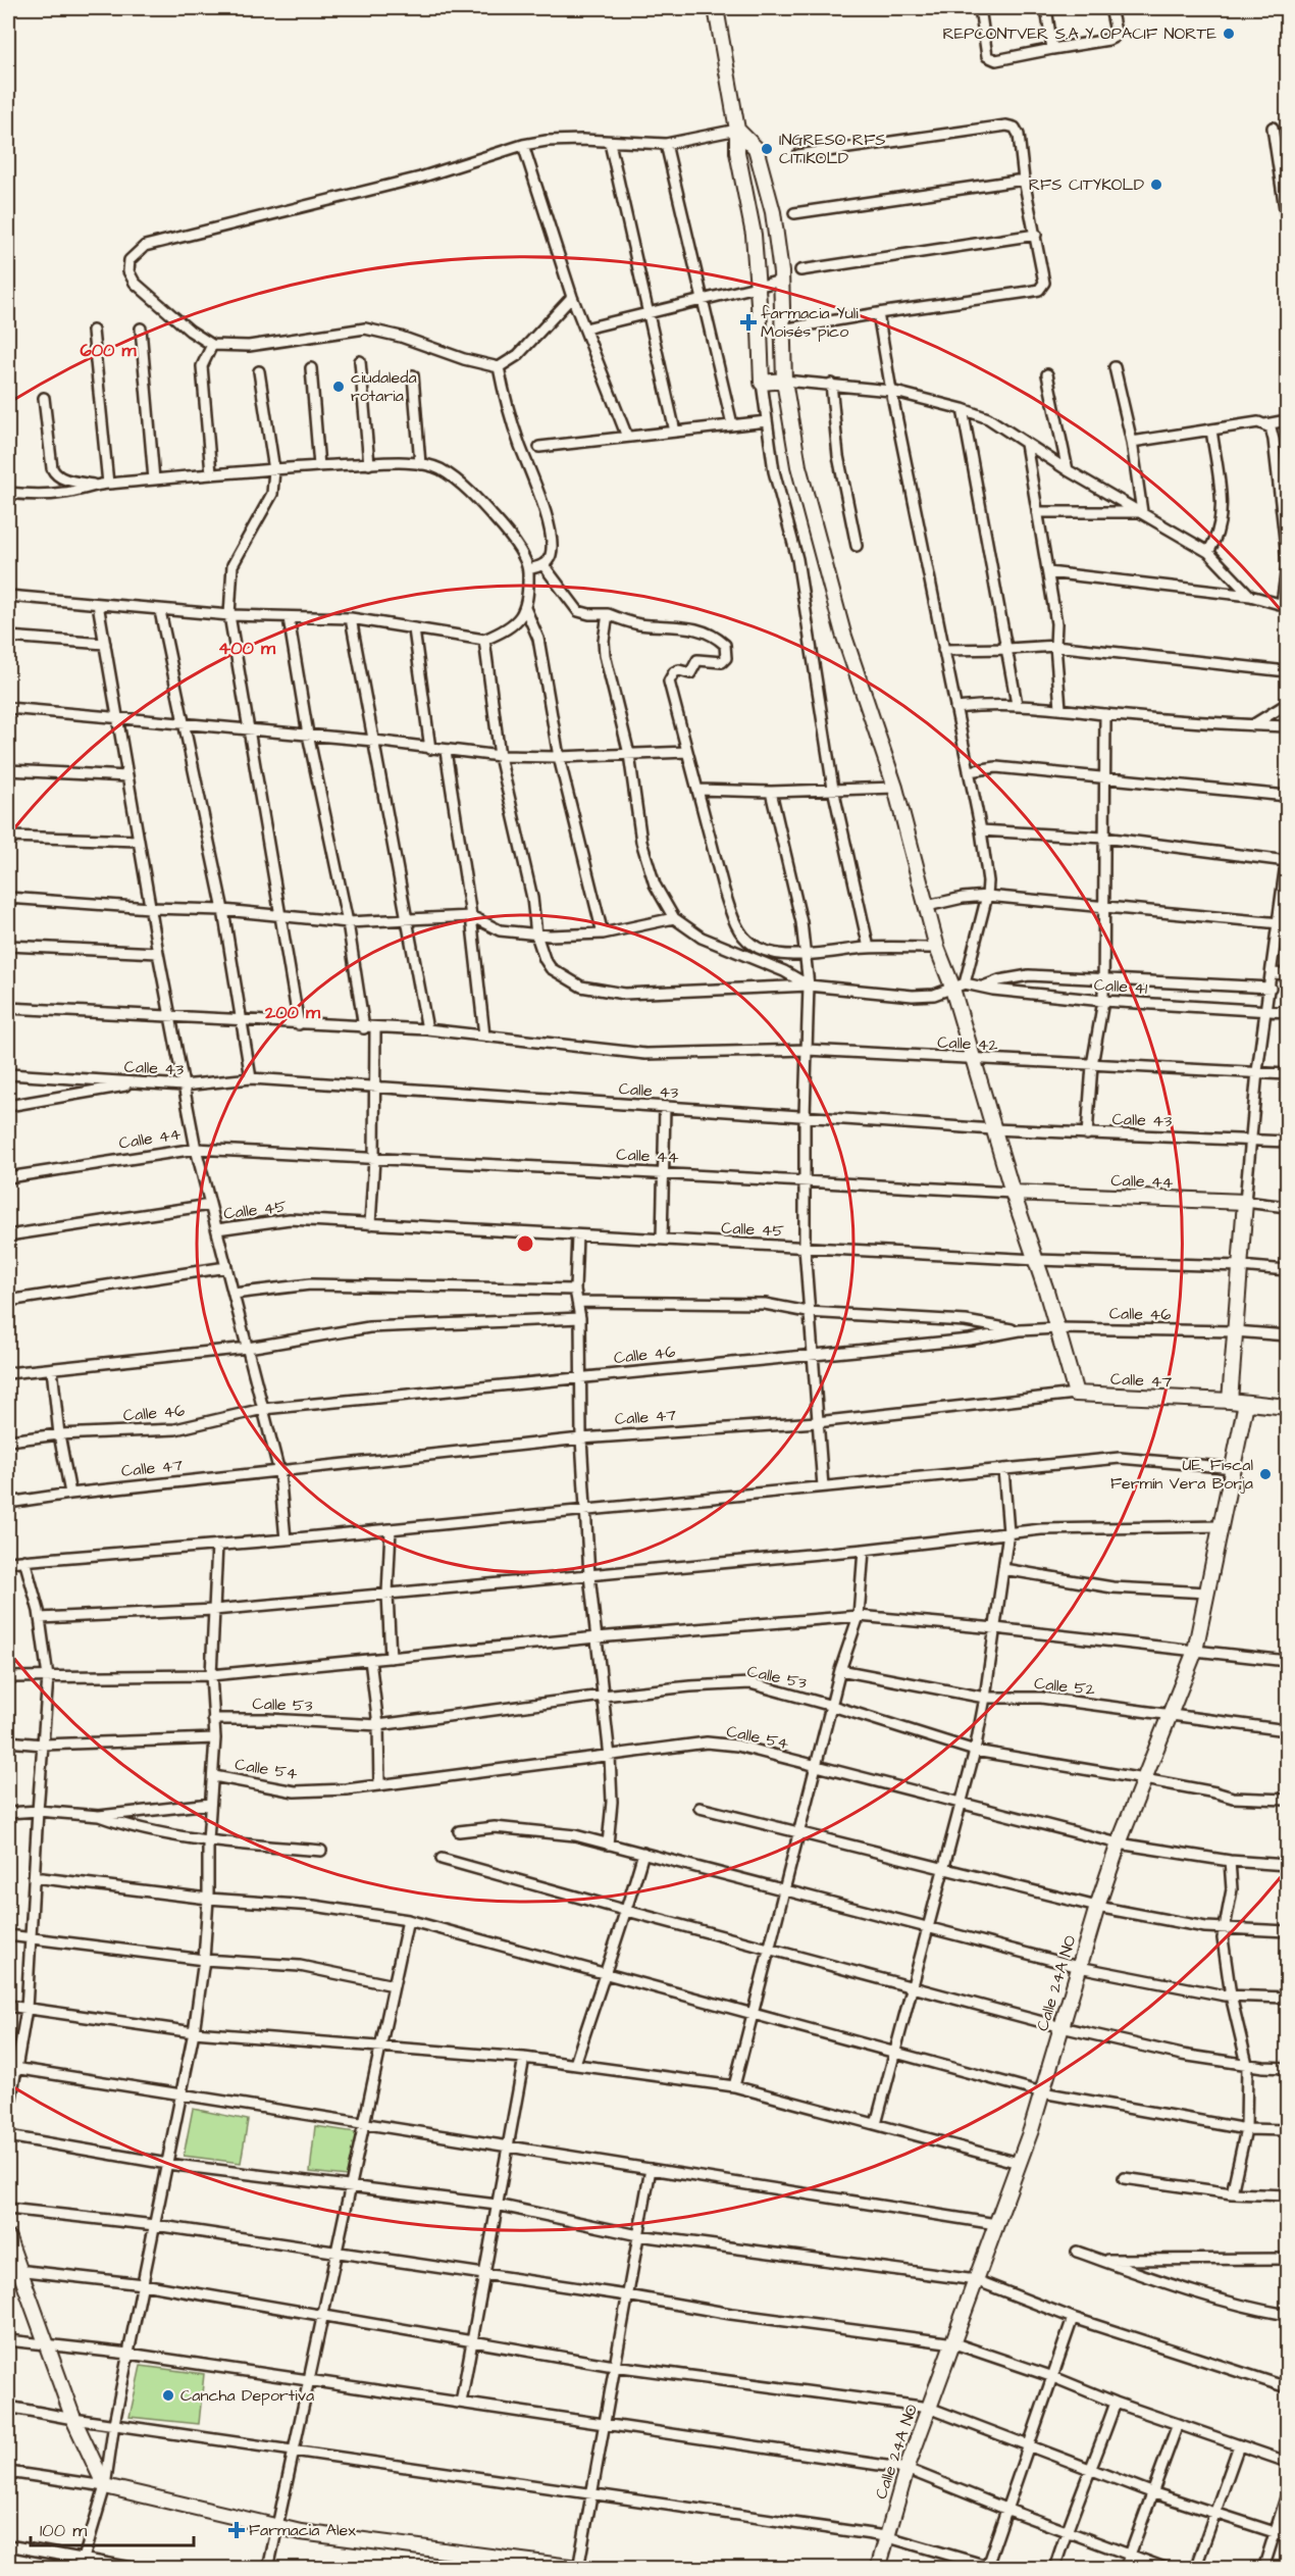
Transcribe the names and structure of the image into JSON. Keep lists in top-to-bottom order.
{
  "streets": {
    "street": [
      "Calle 41",
      "Calle 42",
      "Calle 43",
      "Calle 44",
      "Calle 45",
      "Calle 46",
      "Calle 47",
      "Calle 53",
      "Calle 52",
      "Calle 54",
      "Calle 24A NO"
    ]
  },
  "crossings": [
    ["Calle 47", "Calle 24A NO"],
    ["Calle 53", "Calle 24A NO"],
    ["Calle 52", "Calle 24A NO"],
    ["Calle 54", "Calle 24A NO"]
  ],
  "places": {
    "other": [
      "REPCONTVER S.A Y OPACIF NORTE",
      "INGRESO RFS CITIKOLD",
      "RFS CITYKOLD",
      "ciudaleda rotaria",
      "UE. Fiscal Fermín Vera Borja",
      "Cancha Deportiva"
    ],
    "health": ["farmacia Yuli Moisés pico", "Farmacia Alex"]
  },
  "scale_bar": "100 m",
  "rings": ["600 m", "400 m", "200 m"]
}
